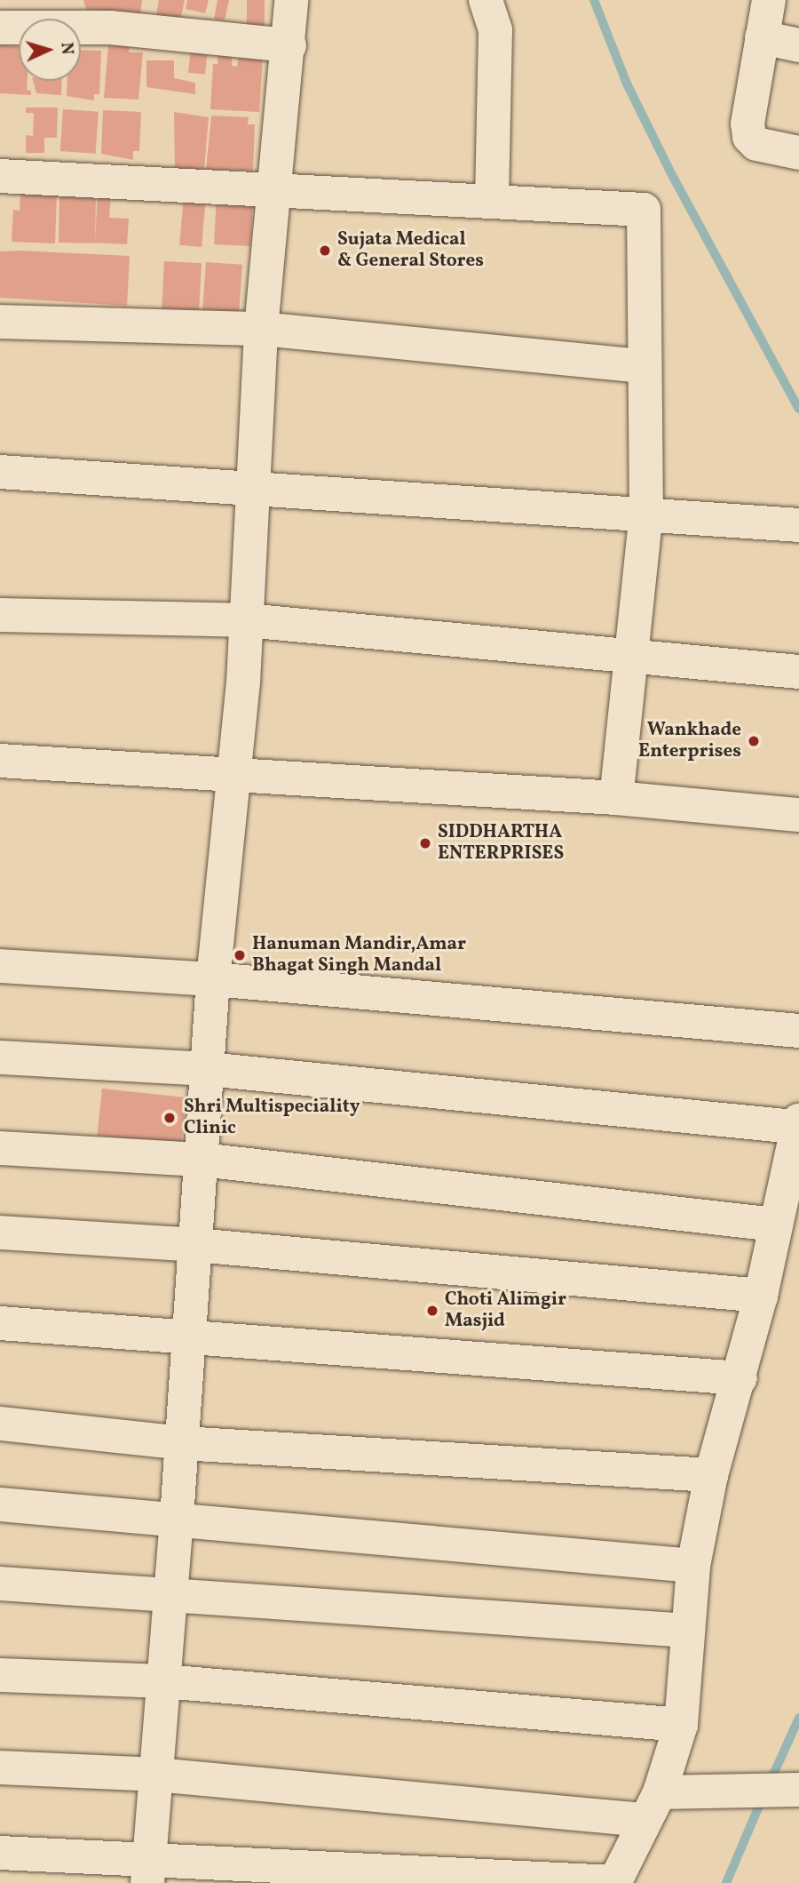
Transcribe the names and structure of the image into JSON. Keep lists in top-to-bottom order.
{
  "places": [
    "Sujata Medical & General Stores",
    "Wankhade Enterprises",
    "SIDDHARTHA ENTERPRISES",
    "Hanuman Mandir,Amar Bhagat Singh Mandal",
    "Shri Multispeciality Clinic",
    "Choti Alimgir Masjid"
  ],
  "north": "right"
}
